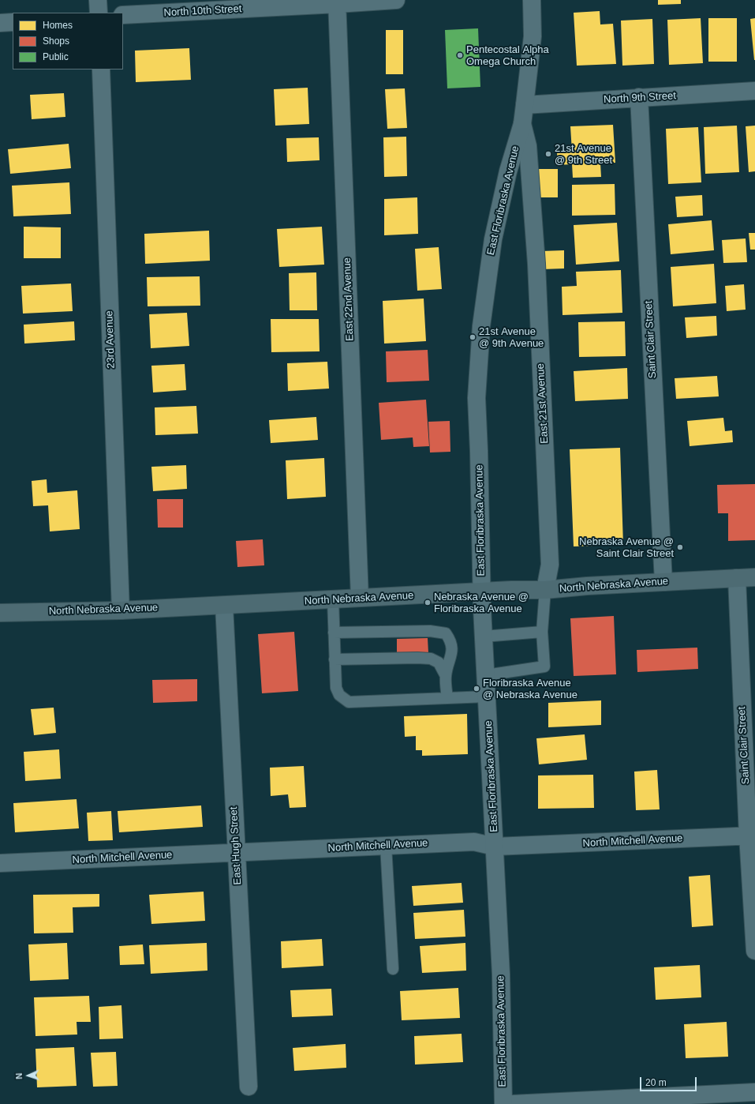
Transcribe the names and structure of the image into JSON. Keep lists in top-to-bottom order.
{
  "streets": {
    "main road": ["North Nebraska Avenue"],
    "street": [
      "North 10th Street",
      "North 9th Street",
      "East Floribraska Avenue",
      "East 22nd Avenue",
      "23rd Avenue",
      "Saint Clair Street",
      "East 21st Avenue",
      "North Mitchell Avenue",
      "East Hugh Street"
    ]
  },
  "crossings": [
    ["North 10th Street", "East 22nd Avenue"],
    ["North 9th Street", "East Floribraska Avenue"],
    ["North 9th Street", "Saint Clair Street"],
    ["East Floribraska Avenue", "East 21st Avenue"],
    ["East Floribraska Avenue", "North Nebraska Avenue"],
    ["East Floribraska Avenue", "North Mitchell Avenue"],
    ["East 22nd Avenue", "North Nebraska Avenue"],
    ["23rd Avenue", "North Nebraska Avenue"],
    ["Saint Clair Street", "North Nebraska Avenue"],
    ["Saint Clair Street", "North Mitchell Avenue"],
    ["East 21st Avenue", "North Nebraska Avenue"],
    ["North Nebraska Avenue", "East Hugh Street"],
    ["North Mitchell Avenue", "East Hugh Street"]
  ],
  "places": [
    "Pentecostal Alpha Omega Church",
    "21st Avenue @ 9th Street",
    "21st Avenue @ 9th Avenue",
    "Nebraska Avenue @ Saint Clair Street",
    "Nebraska Avenue @ Floribraska Avenue",
    "Floribraska Avenue @ Nebraska Avenue"
  ],
  "legend": ["Homes", "Shops", "Public"],
  "scale_bar": "20 m",
  "north": "left"
}
